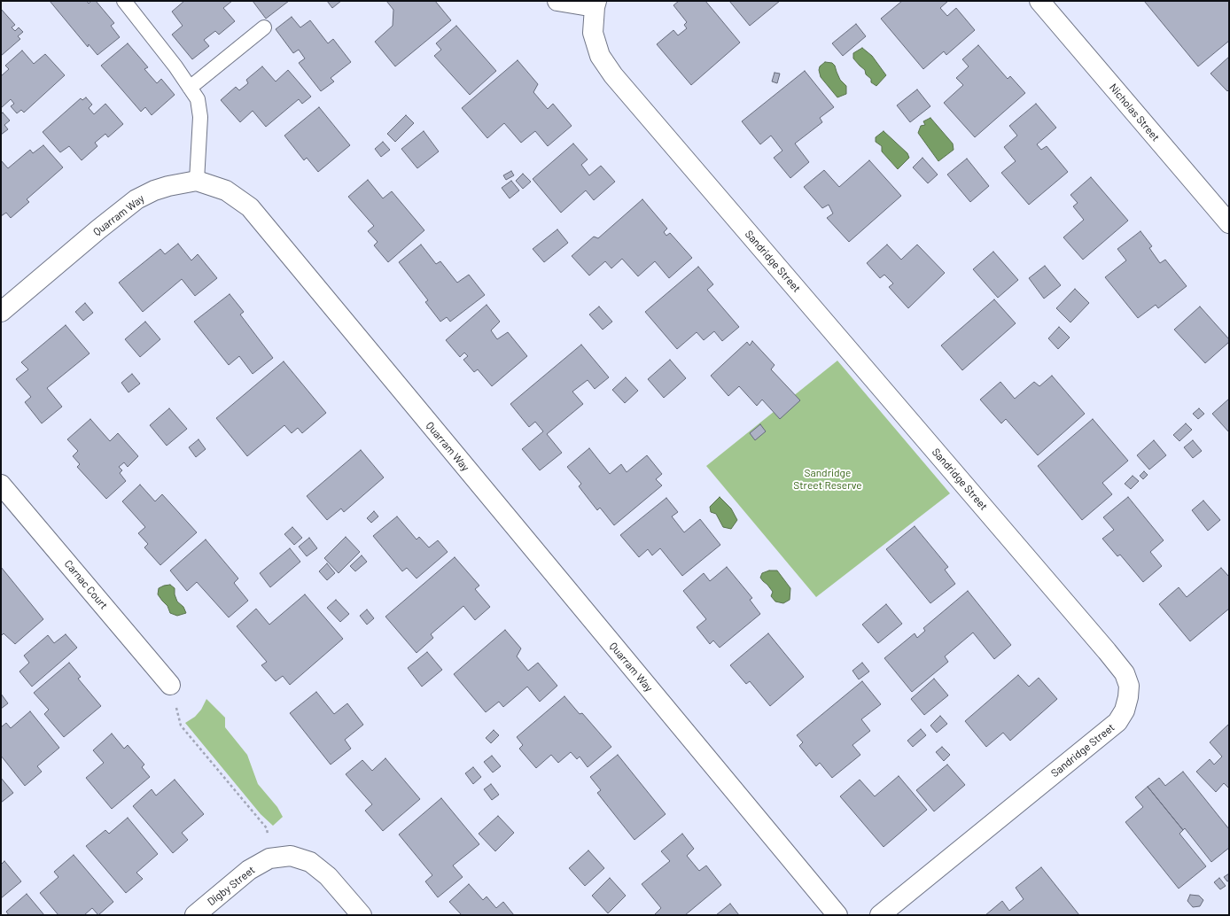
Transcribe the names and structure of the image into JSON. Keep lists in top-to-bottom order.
{
  "streets": {
    "street": [
      "Nicholas Street",
      "Quarram Way",
      "Sandridge Street",
      "Carnac Court",
      "Digby Street"
    ]
  },
  "parks": ["Sandridge Street Reserve"]
}
